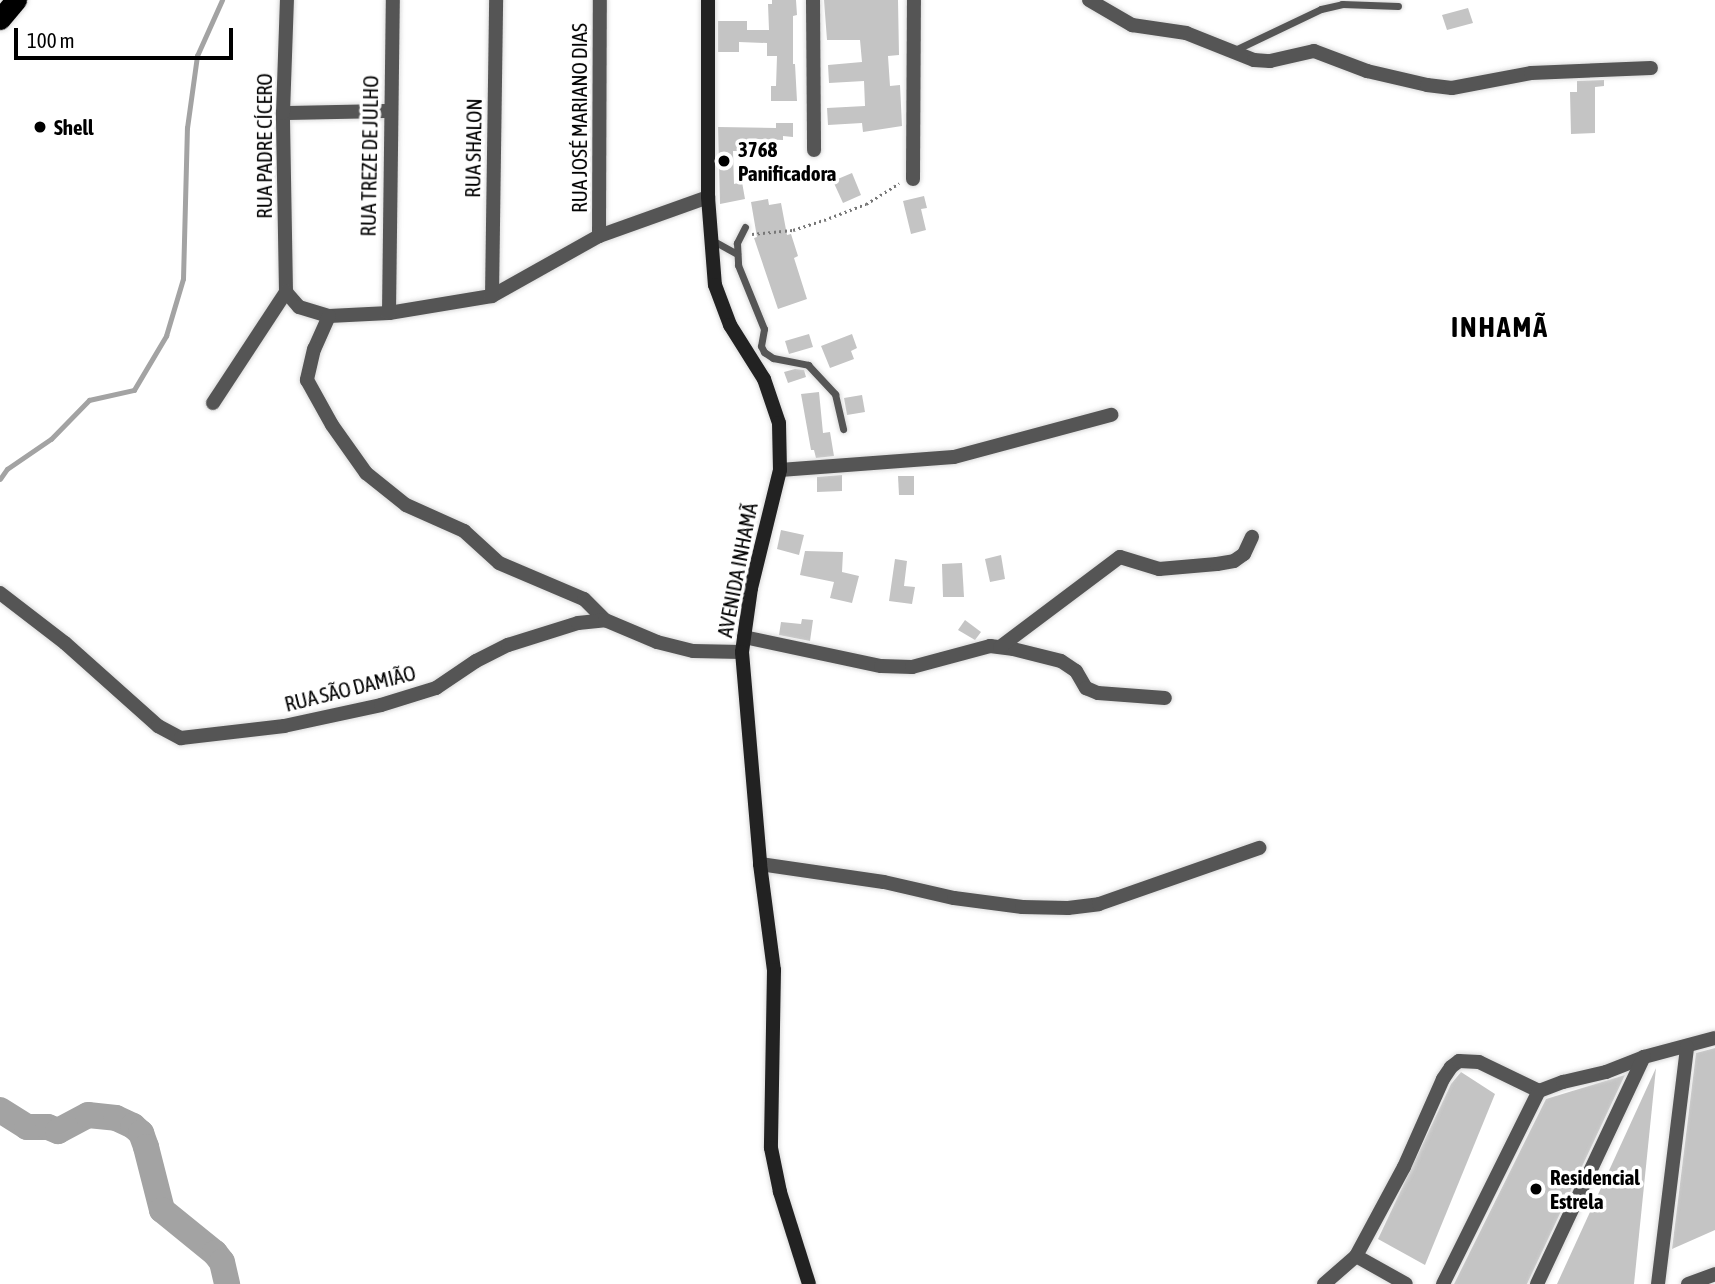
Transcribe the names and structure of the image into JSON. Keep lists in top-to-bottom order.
{
  "streets": {
    "street": [
      "RUA JOSÉ MARIANO DIAS",
      "RUA PADRE CÍCERO",
      "RUA SHALON",
      "RUA TREZE DE JULHO",
      "AVENIDA INHAMÃ",
      "RUA SÃO DAMIÃO"
    ]
  },
  "districts": ["INHAMÃ"],
  "places": ["Shell", "3768 Panificadora", "Residencial Estrela"],
  "scale_bar": "100 m"
}
